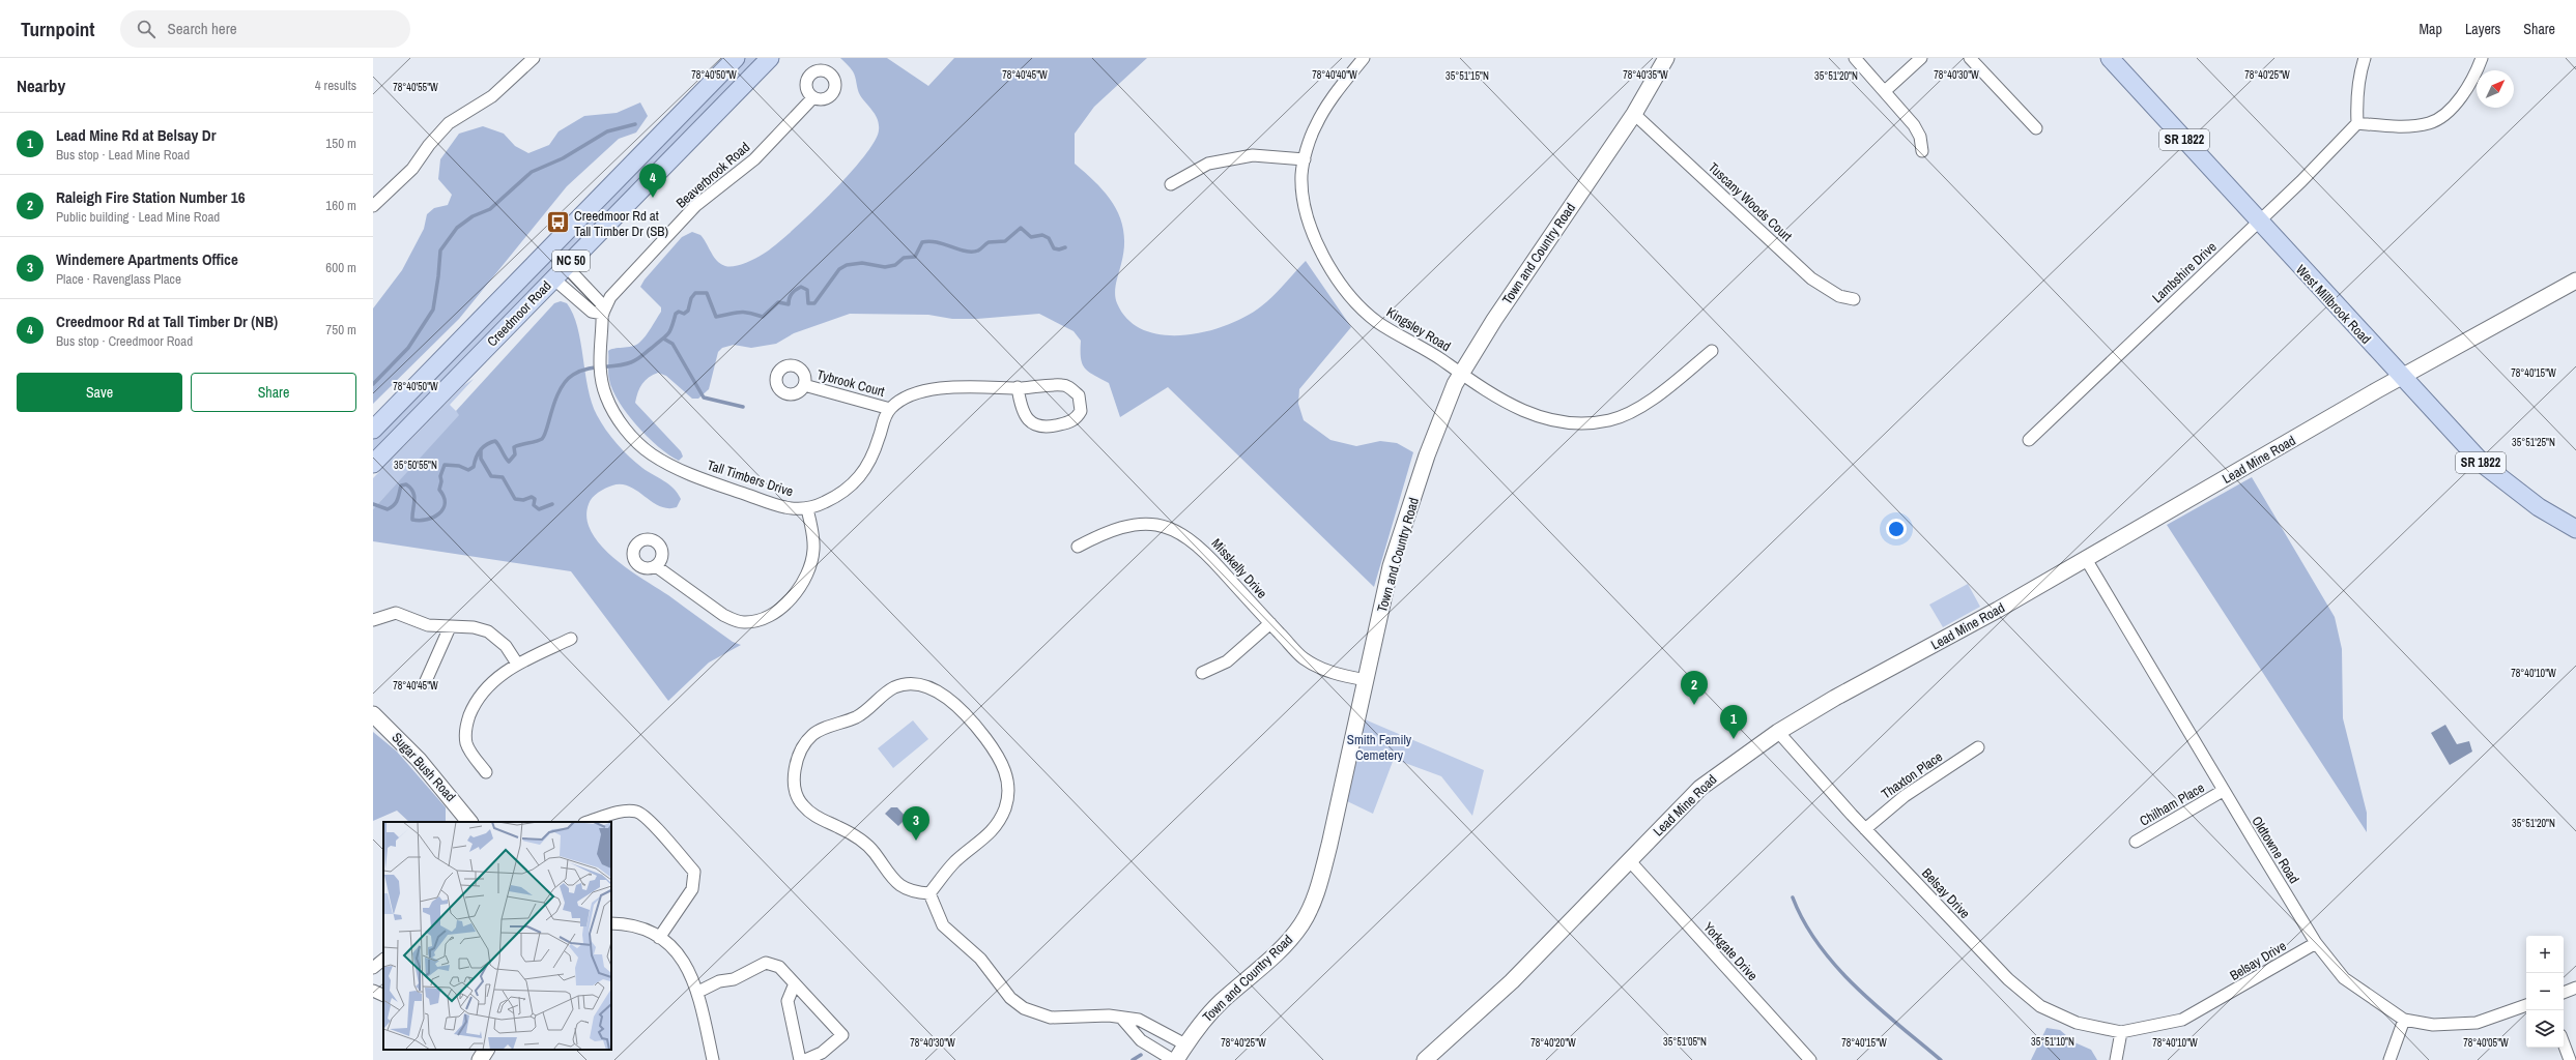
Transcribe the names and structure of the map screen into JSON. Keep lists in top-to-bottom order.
{
  "streets": {
    "main road": [
      "SR 1822",
      "Town and Country Road",
      "NC 50",
      "West Millbrook Road",
      "Creedmoor Road",
      "Lead Mine Road",
      "Sugar Bush Road"
    ],
    "street": [
      "Beaverbrook Road",
      "Tuscany Woods Court",
      "Lambshire Drive",
      "Kingsley Road",
      "Tybrook Court",
      "Tall Timbers Drive",
      "Misskelly Drive",
      "Thaxton Place",
      "Chilham Place",
      "Oldtowne Road",
      "Belsay Drive",
      "Yorkgate Drive"
    ]
  },
  "crossings": [
    ["Beaverbrook Road", "Tall Timbers Drive"],
    ["Tuscany Woods Court", "Town and Country Road"],
    ["Town and Country Road", "Kingsley Road"],
    ["Town and Country Road", "Misskelly Drive"],
    ["Lambshire Drive", "West Millbrook Road"],
    ["West Millbrook Road", "Lead Mine Road"],
    ["Creedmoor Road", "Tall Timbers Drive"],
    ["Tybrook Court", "Tall Timbers Drive"],
    ["Lead Mine Road", "Oldtowne Road"],
    ["Lead Mine Road", "Belsay Drive"],
    ["Lead Mine Road", "Yorkgate Drive"],
    ["Thaxton Place", "Belsay Drive"],
    ["Chilham Place", "Oldtowne Road"],
    ["Oldtowne Road", "Belsay Drive"]
  ],
  "parks": ["Smith Family Cemetery"],
  "places": {
    "bus stop": ["Creedmoor Rd at Tall Timber Dr (SB)"]
  },
  "north": "top right",
  "page": {
    "header": "Turnpoint",
    "search": "Search here",
    "nav": ["Map", "Layers", "Share"],
    "heading": ["Nearby", "4 results"],
    "list": [
      {
        "mark": "1",
        "name": "Lead Mine Rd at Belsay Dr",
        "note": "Bus stop · Lead Mine Road",
        "value": "150 m"
      },
      {
        "mark": "2",
        "name": "Raleigh Fire Station Number 16",
        "note": "Public building · Lead Mine Road",
        "value": "160 m"
      },
      {
        "mark": "3",
        "name": "Windemere Apartments Office",
        "note": "Place · Ravenglass Place",
        "value": "600 m"
      },
      {
        "mark": "4",
        "name": "Creedmoor Rd at Tall Timber Dr (NB)",
        "note": "Bus stop · Creedmoor Road",
        "value": "750 m"
      }
    ],
    "pins": [
      "4",
      "2",
      "1",
      "3"
    ],
    "buttons": ["Save", "Share"],
    "map_buttons": ["+", "−"]
  },
  "coordinates": [
    "78°40'50\"W",
    "78°40'45\"W",
    "78°40'40\"W",
    "78°40'35\"W",
    "78°40'30\"W",
    "78°40'25\"W",
    "35°51'15\"N",
    "35°51'20\"N",
    "78°40'55\"W",
    "78°40'15\"W",
    "35°51'25\"N",
    "35°50'55\"N",
    "78°40'10\"W",
    "35°51'05\"N",
    "35°51'10\"N",
    "78°40'20\"W",
    "78°40'05\"W"
  ]
}
